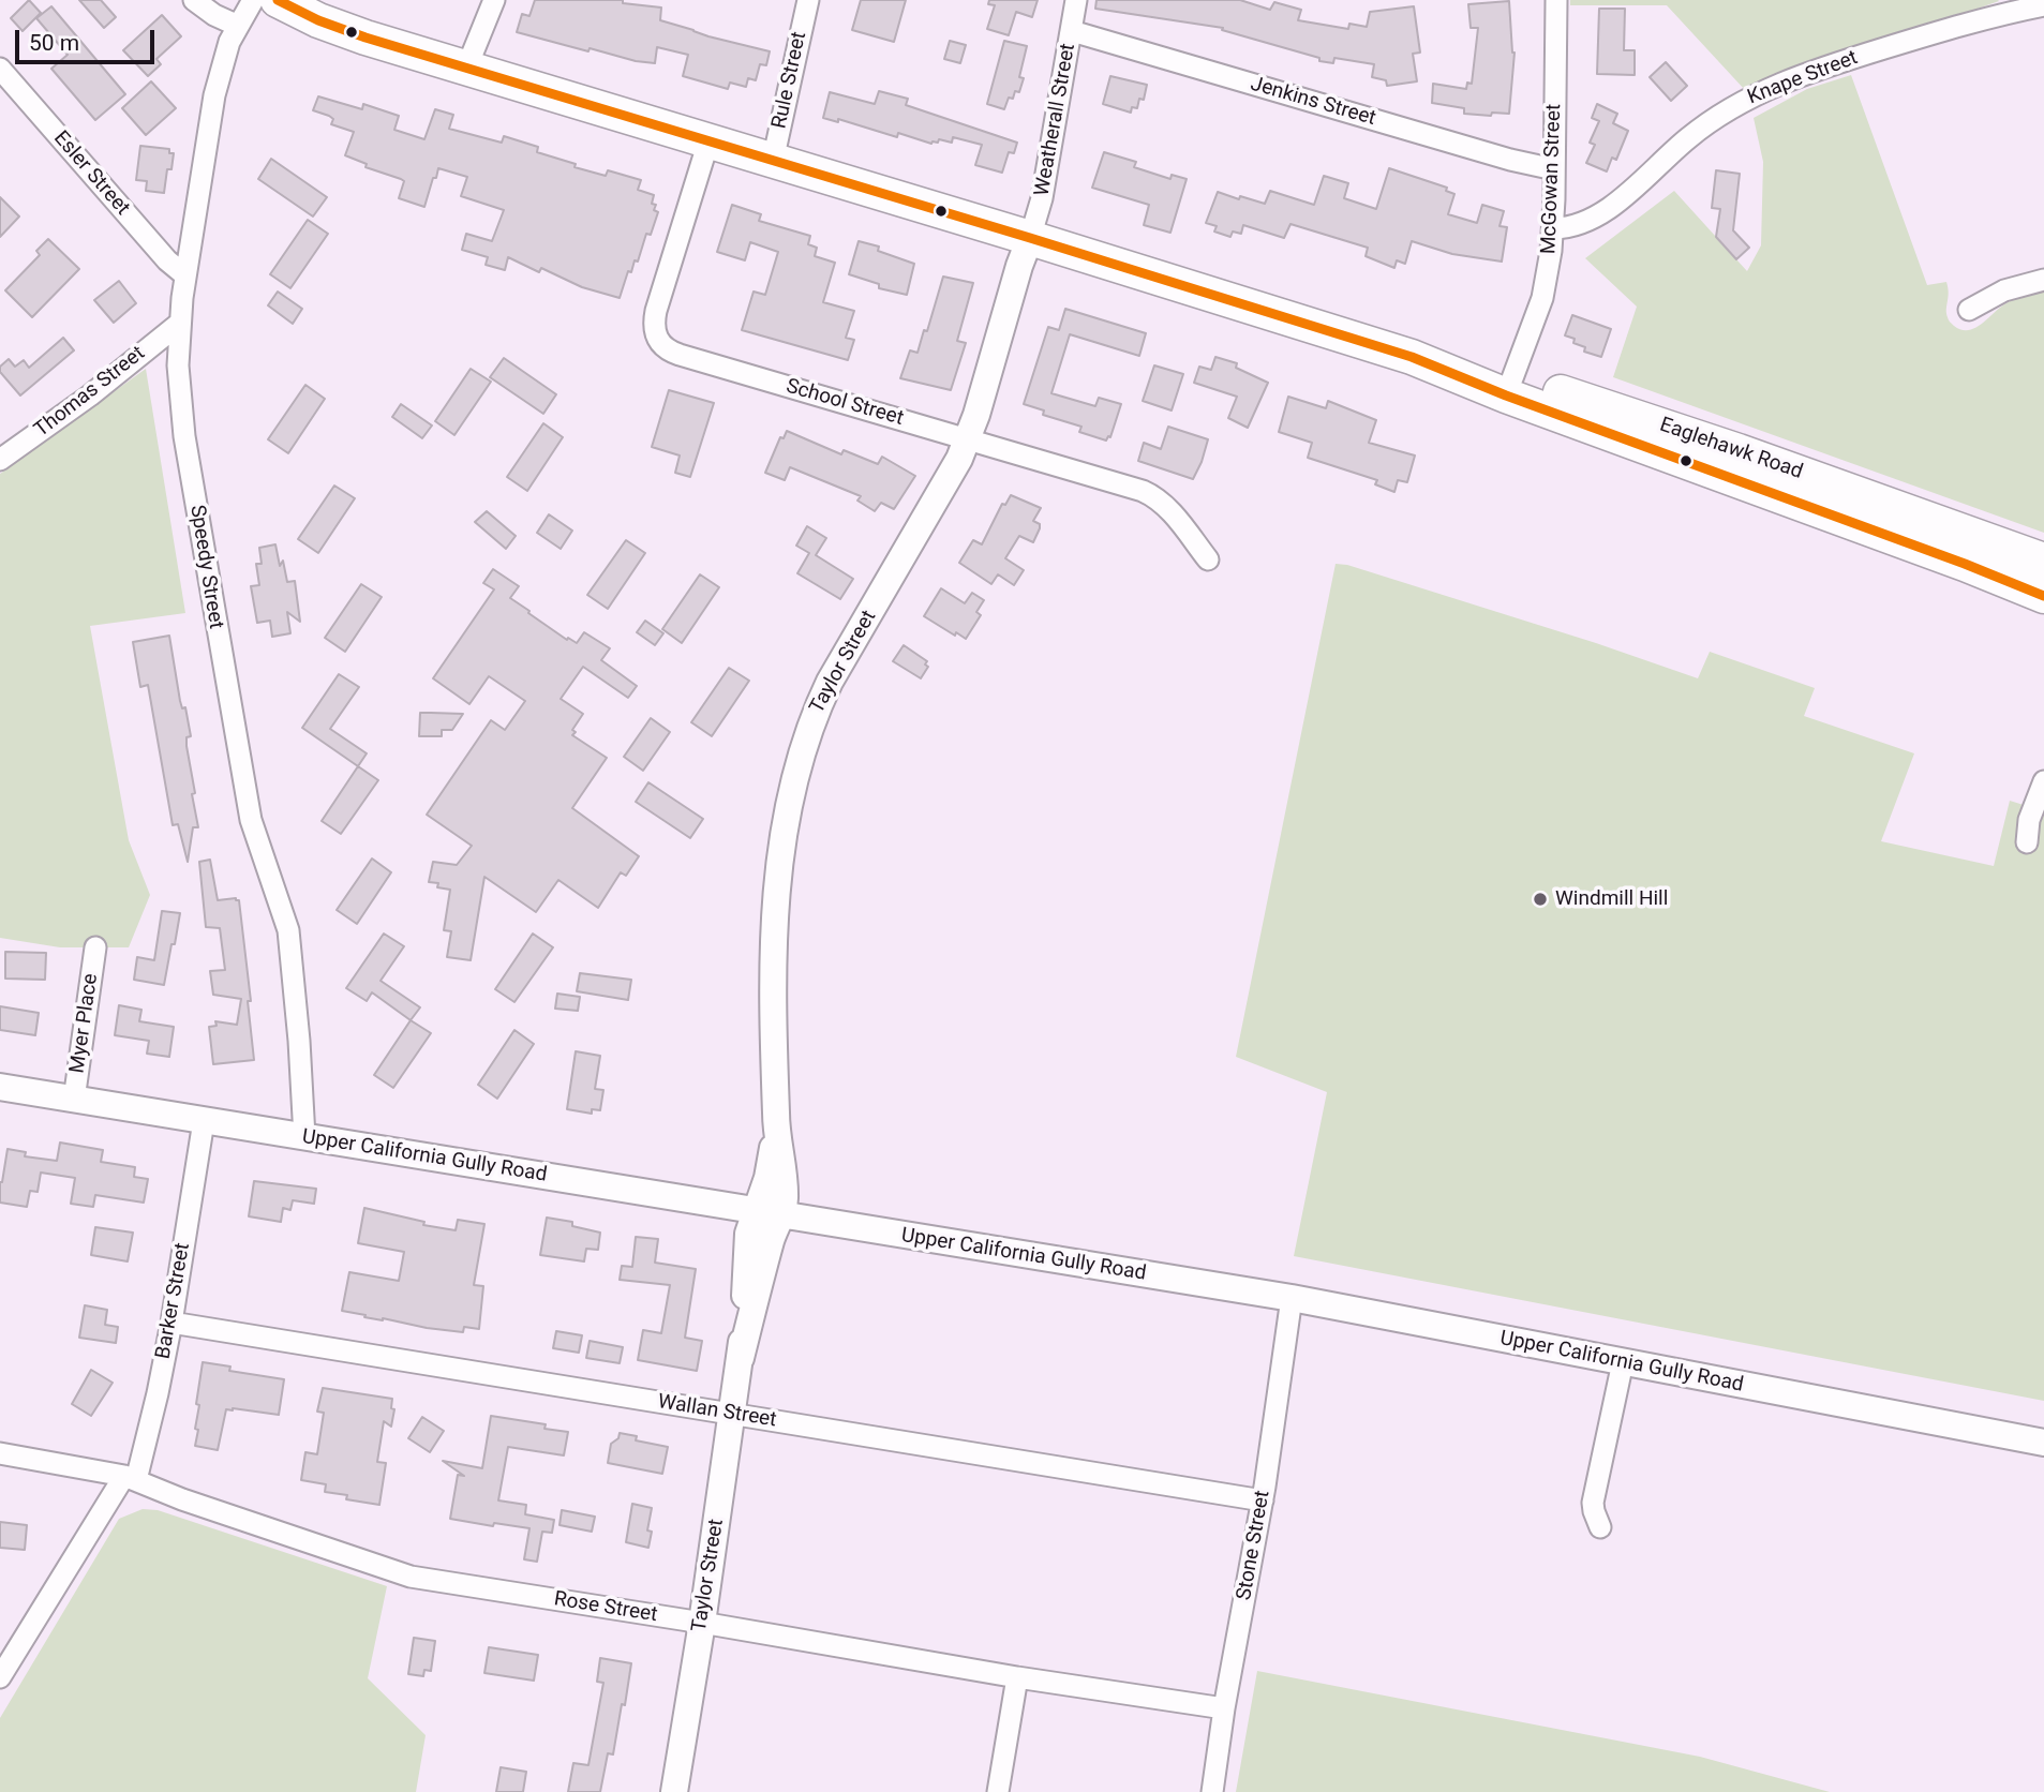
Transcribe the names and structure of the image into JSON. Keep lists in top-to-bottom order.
{
  "streets": {
    "main road": ["Eaglehawk Road"],
    "street": [
      "Knape Street",
      "Rule Street",
      "Jenkins Street",
      "Weatherall Street",
      "Esler Street",
      "McGowan Street",
      "Thomas Street",
      "School Street",
      "Speedy Street",
      "Taylor Street",
      "Myer Place",
      "Upper California Gully Road",
      "Barker Street",
      "Wallan Street",
      "Stone Street",
      "Rose Street"
    ]
  },
  "crossings": [
    ["Knape Street", "McGowan Street"],
    ["Rule Street", "Eaglehawk Road"],
    ["Jenkins Street", "Weatherall Street"],
    ["Jenkins Street", "McGowan Street"],
    ["Weatherall Street", "Eaglehawk Road"],
    ["Weatherall Street", "Taylor Street"],
    ["Esler Street", "Speedy Street"],
    ["McGowan Street", "Eaglehawk Road"],
    ["Thomas Street", "Speedy Street"],
    ["School Street", "Eaglehawk Road"],
    ["School Street", "Taylor Street"],
    ["Eaglehawk Road", "Taylor Street"],
    ["Speedy Street", "Upper California Gully Road"],
    ["Taylor Street", "Upper California Gully Road"],
    ["Taylor Street", "Wallan Street"],
    ["Taylor Street", "Rose Street"],
    ["Myer Place", "Upper California Gully Road"],
    ["Upper California Gully Road", "Barker Street"],
    ["Upper California Gully Road", "Stone Street"],
    ["Barker Street", "Wallan Street"],
    ["Barker Street", "Rose Street"],
    ["Wallan Street", "Stone Street"],
    ["Stone Street", "Rose Street"]
  ],
  "places": ["Windmill Hill"],
  "scale_bar": "50 m"
}
